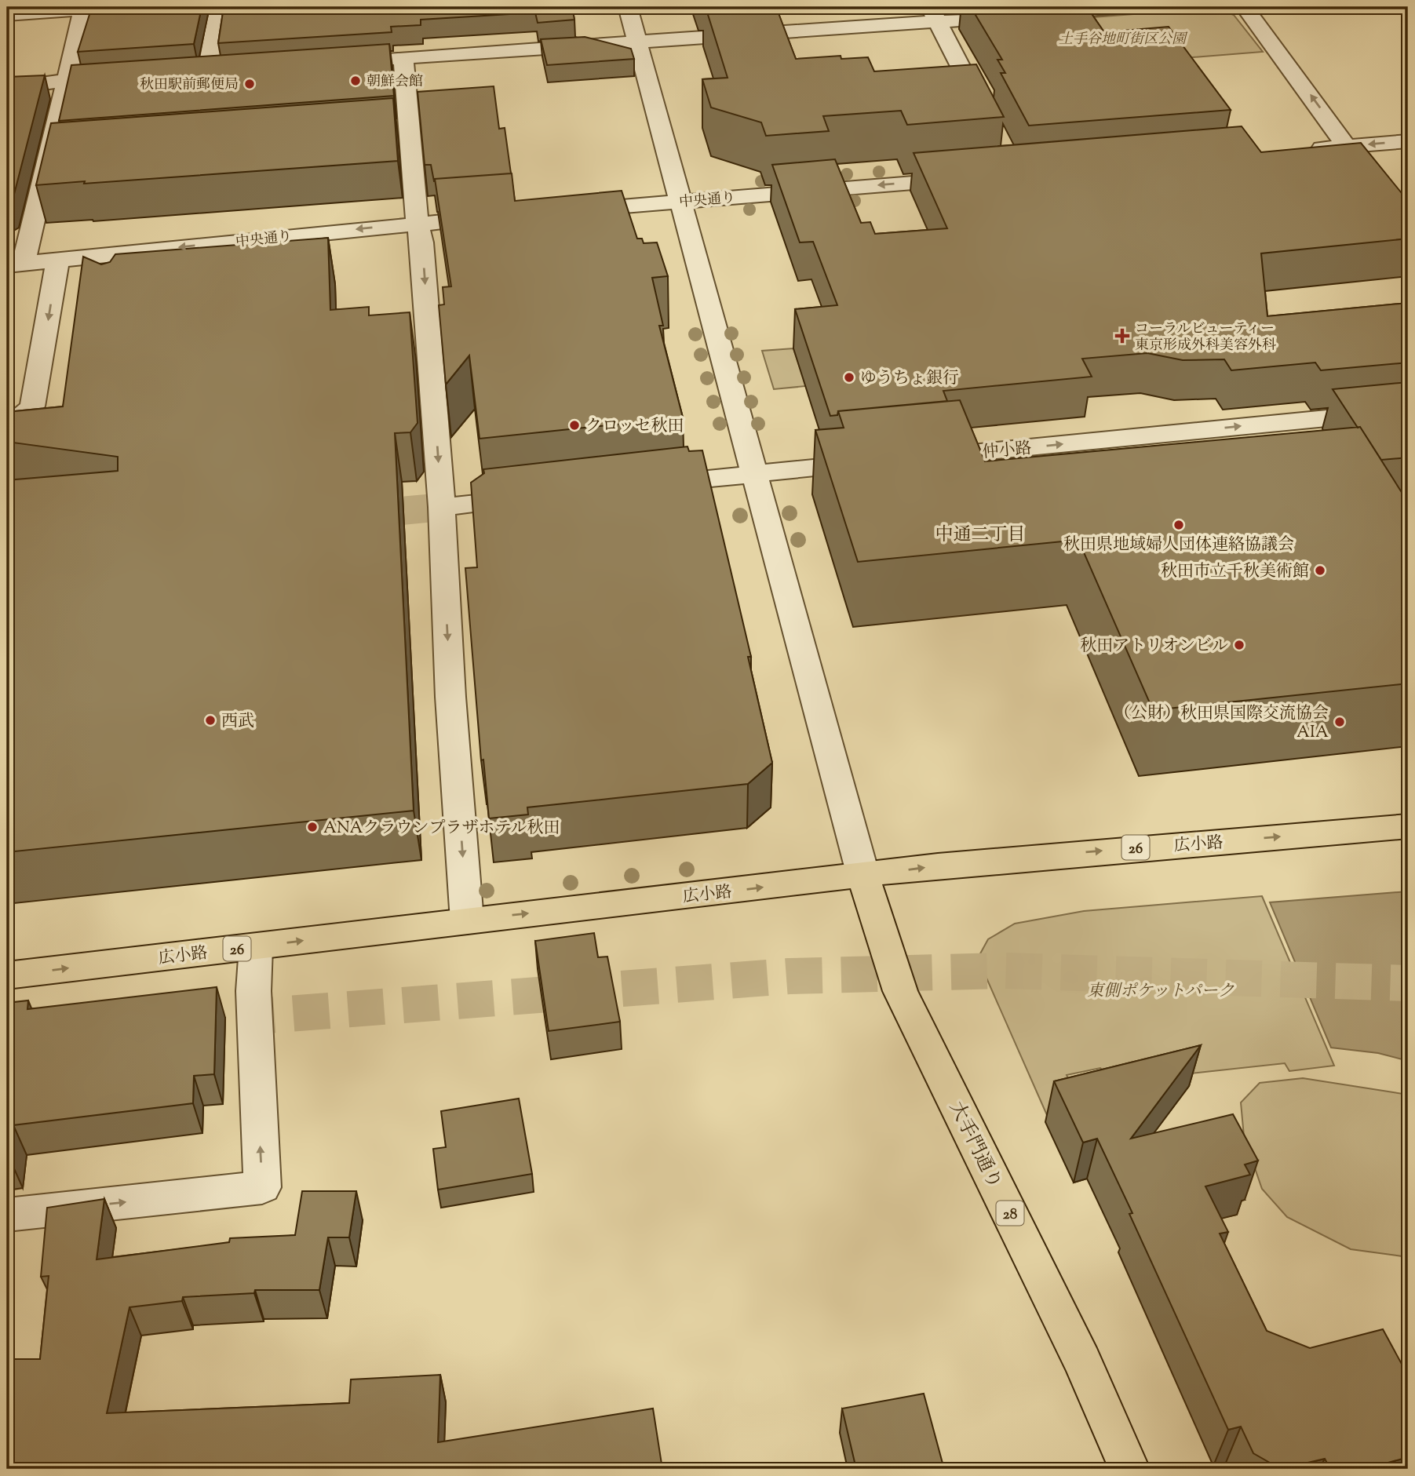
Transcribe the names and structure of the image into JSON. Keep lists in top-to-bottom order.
{
  "streets": {
    "main road": [
      "広小路",
      "26",
      "大手門通り",
      "28"
    ],
    "street": ["中央通り", "仲小路"]
  },
  "crossings": [
    ["広小路", "大手門通り"]
  ],
  "one_way": ["仲小路", "広小路"],
  "districts": ["中通二丁目"],
  "parks": ["土手谷地町街区公園", "東側ポケットパーク"],
  "places": {
    "other": [
      "朝鮮会館",
      "秋田駅前郵便局",
      "ゆうちょ銀行",
      "クロッセ秋田",
      "秋田県地域婦人団体連絡協議会",
      "秋田市立千秋美術館",
      "秋田アトリオンビル",
      "西武",
      "（公財）秋田県国際交流協会 AIA",
      "ANAクラウンプラザホテル秋田"
    ],
    "health": ["コーラルビューティー 東京形成外科美容外科"]
  }
}
